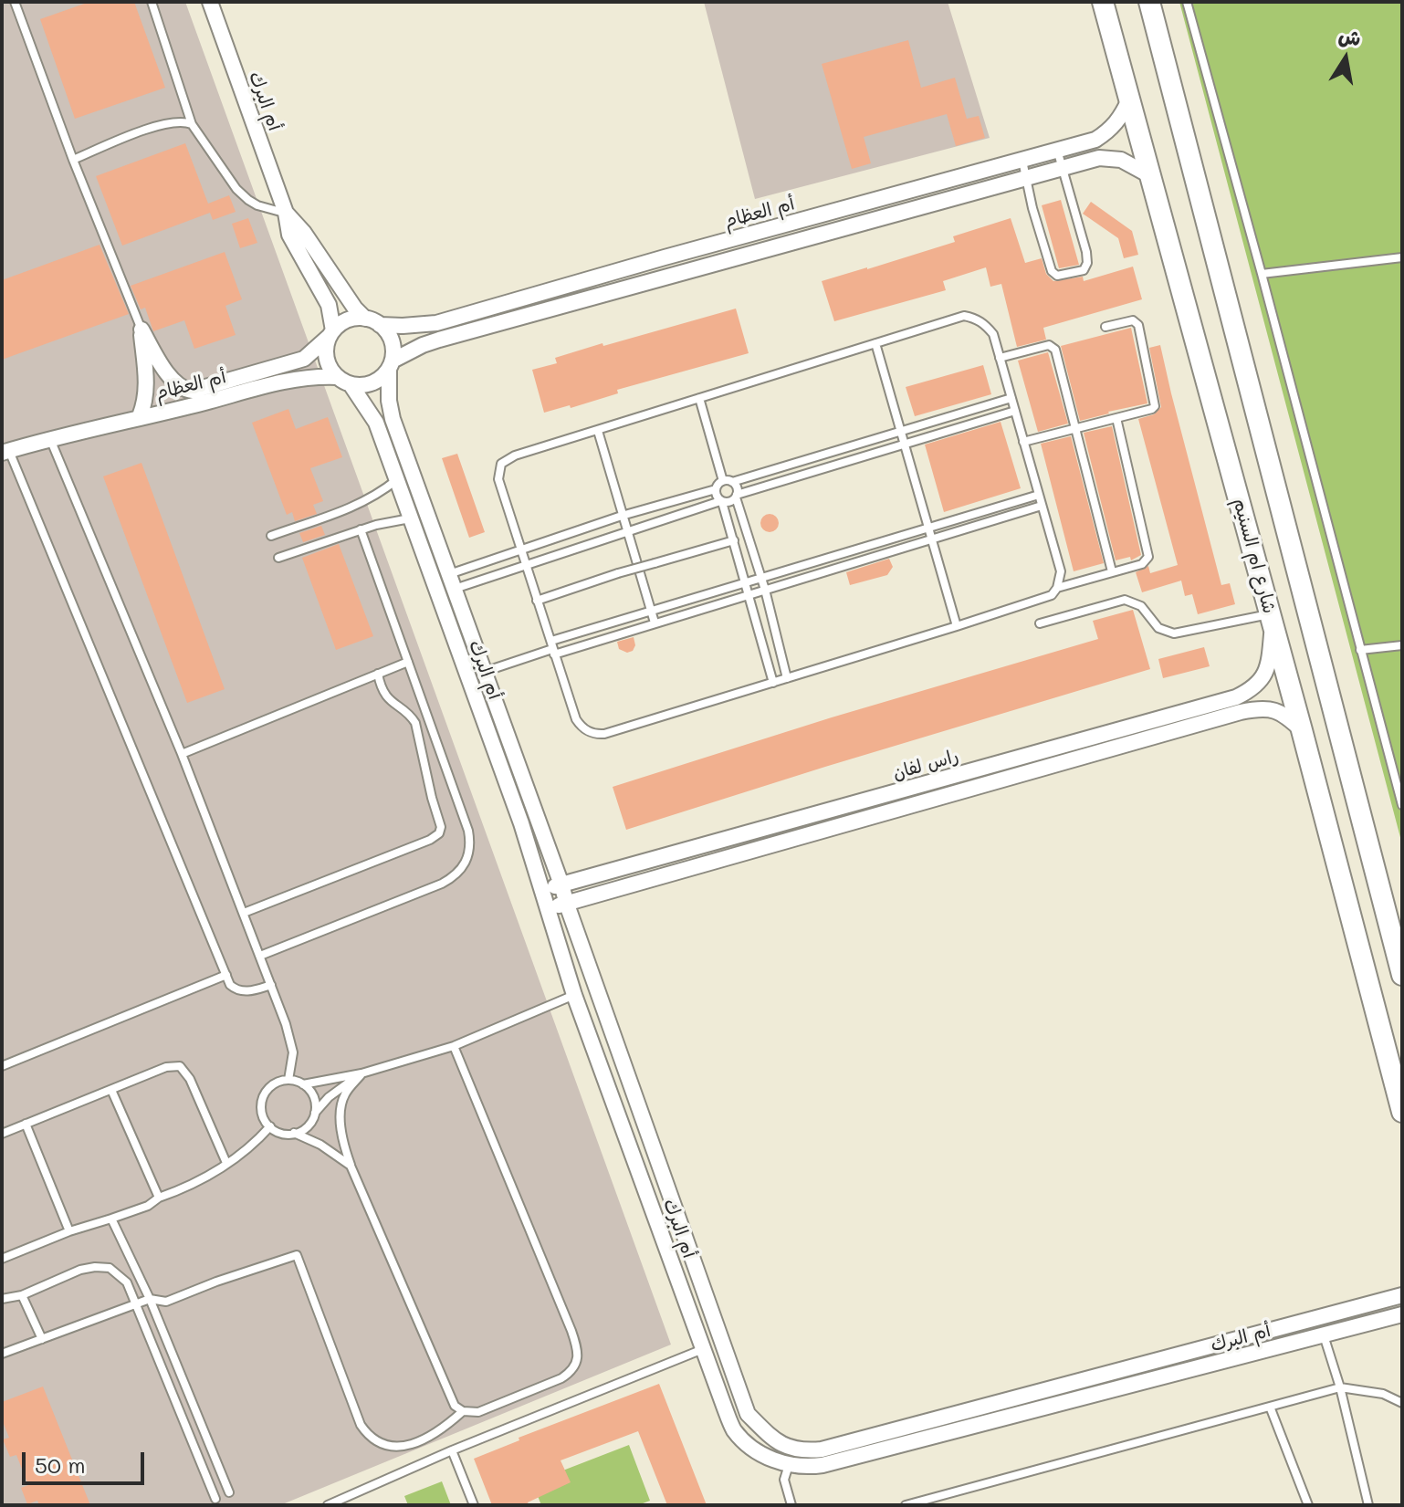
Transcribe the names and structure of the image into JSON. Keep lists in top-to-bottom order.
{
  "streets": {
    "main road": ["شارع ام السنيم"],
    "street": ["أم البرك", "أم العظام", "راس لفان"]
  },
  "crossings": [
    ["أم البرك", "أم العظام"],
    ["أم البرك", "راس لفان"],
    ["أم العظام", "شارع ام السنيم"],
    ["شارع ام السنيم", "راس لفان"]
  ],
  "scale_bar": "50 m",
  "north": "top"
}
